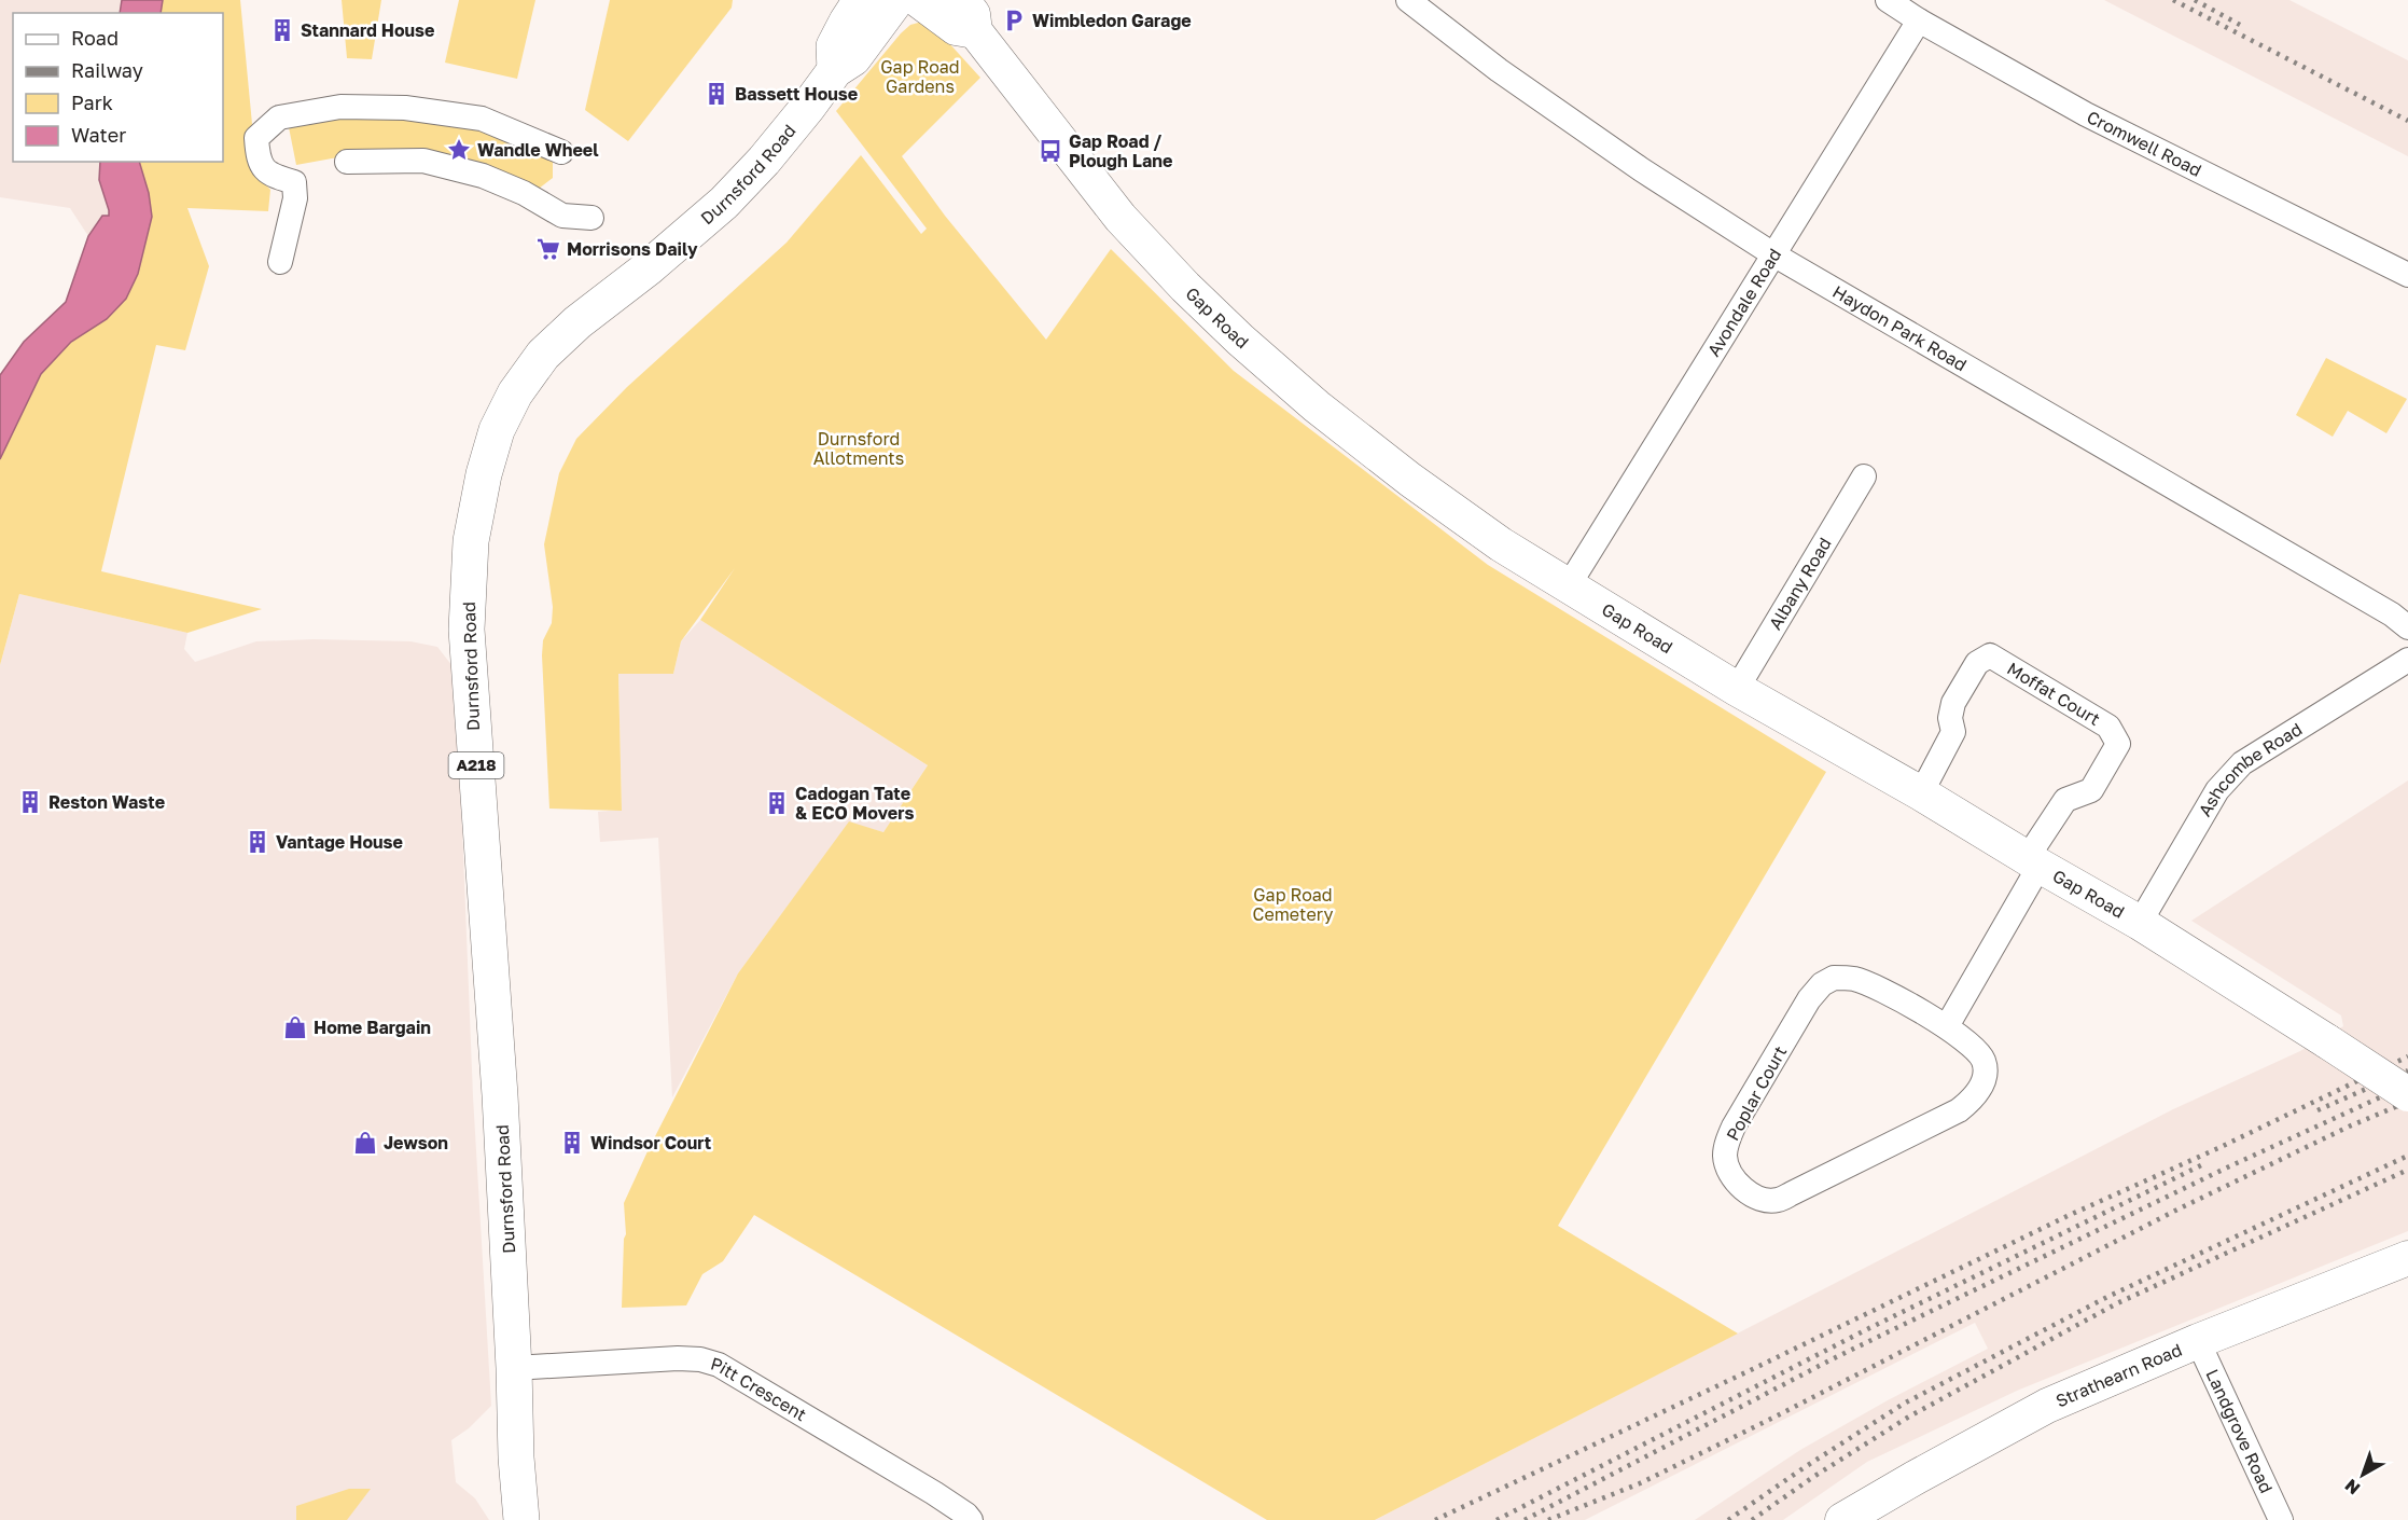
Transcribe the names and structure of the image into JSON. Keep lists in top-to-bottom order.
{
  "streets": {
    "main road": [
      "Durnsford Road",
      "Gap Road",
      "A218",
      "Strathearn Road"
    ],
    "street": [
      "Cromwell Road",
      "Avondale Road",
      "Haydon Park Road",
      "Albany Road",
      "Moffat Court",
      "Ashcombe Road",
      "Poplar Court",
      "Pitt Crescent",
      "Landgrove Road"
    ]
  },
  "crossings": [
    ["Cromwell Road", "Avondale Road"],
    ["Durnsford Road", "Pitt Crescent"],
    ["Avondale Road", "Gap Road"],
    ["Avondale Road", "Haydon Park Road"],
    ["Gap Road", "Albany Road"],
    ["Gap Road", "Moffat Court"],
    ["Gap Road", "Ashcombe Road"],
    ["Strathearn Road", "Landgrove Road"]
  ],
  "parks": ["Gap Road Gardens", "Durnsford Allotments", "Gap Road Cemetery"],
  "places": {
    "parking": ["Wimbledon Garage"],
    "building": [
      "Stannard House",
      "Bassett House",
      "Reston Waste",
      "Cadogan Tate & ECO Movers",
      "Vantage House",
      "Windsor Court"
    ],
    "place": ["Wandle Wheel"],
    "bus stop": ["Gap Road / Plough Lane"],
    "supermarket": ["Morrisons Daily"],
    "shop": ["Home Bargain", "Jewson"]
  },
  "legend": [
    "Road",
    "Railway",
    "Park",
    "Water"
  ],
  "north": "bottom left"
}
